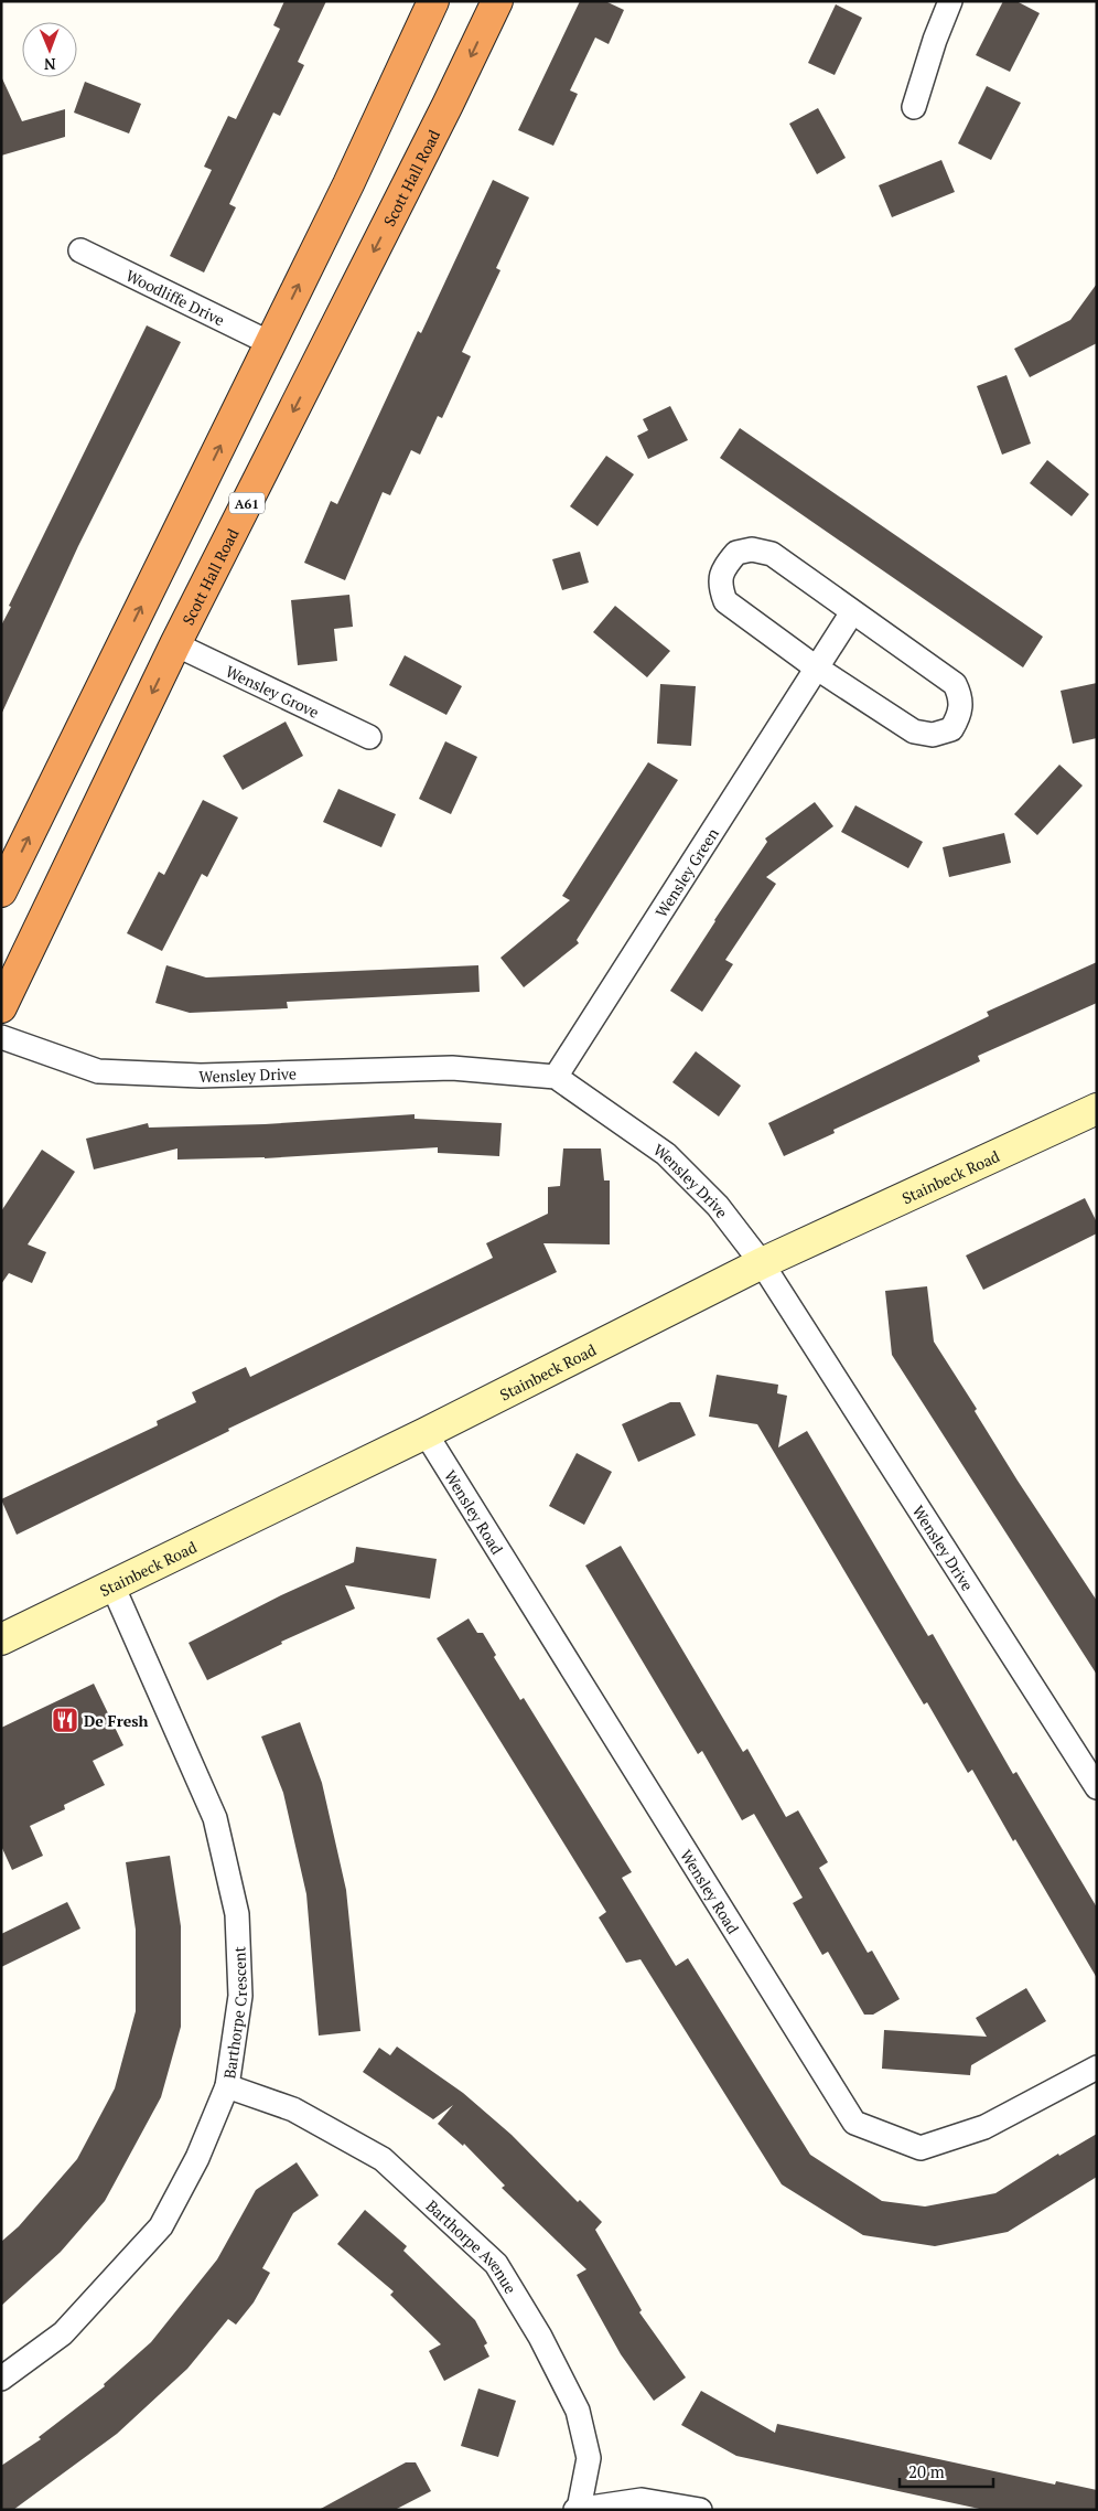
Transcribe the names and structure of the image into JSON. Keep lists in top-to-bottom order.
{
  "streets": {
    "highway": ["Scott Hall Road", "A61"],
    "street": [
      "Woodliffe Drive",
      "Wensley Grove",
      "Wensley Green",
      "Wensley Drive",
      "Stainbeck Road",
      "Wensley Road",
      "Barthorpe Crescent",
      "Barthorpe Avenue"
    ]
  },
  "crossings": [
    ["Scott Hall Road", "Wensley Grove"],
    ["Wensley Green", "Wensley Drive"],
    ["Wensley Drive", "Stainbeck Road"],
    ["Stainbeck Road", "Wensley Road"],
    ["Stainbeck Road", "Barthorpe Crescent"],
    ["Barthorpe Crescent", "Barthorpe Avenue"]
  ],
  "places": {
    "restaurant": ["De Fresh"]
  },
  "scale_bar": "20 m",
  "north": "bottom"
}
